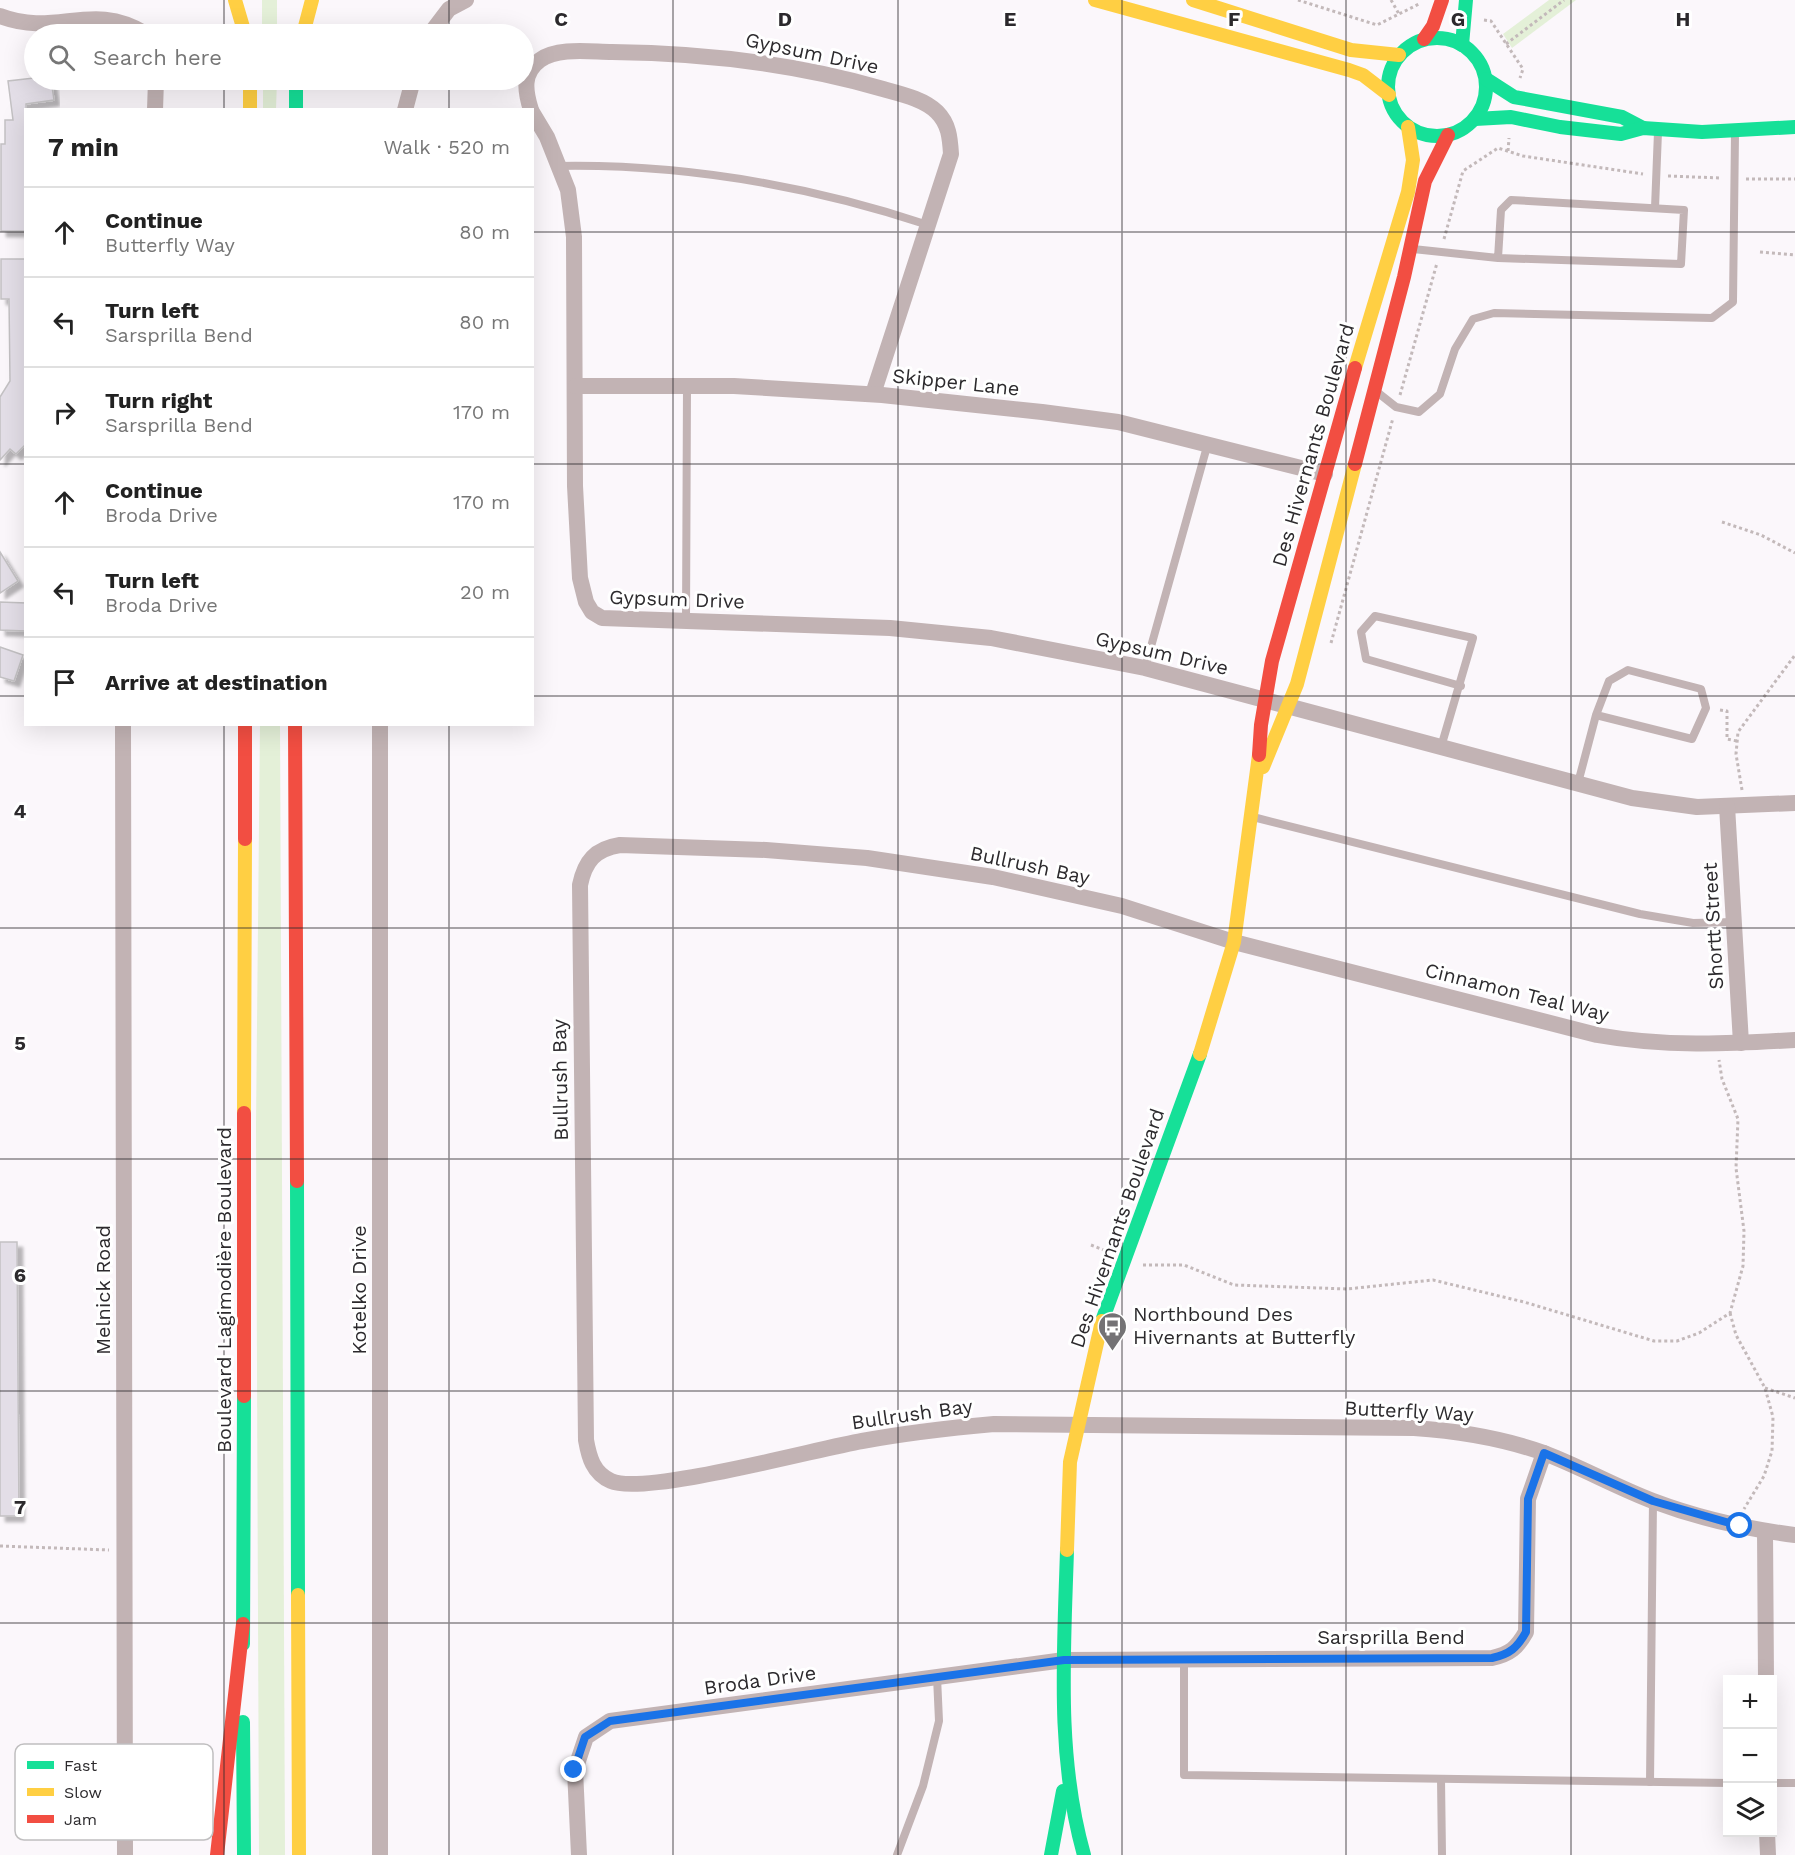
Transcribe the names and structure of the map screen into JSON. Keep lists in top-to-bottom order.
{
  "streets": {
    "main road": ["Des Hivernants Boulevard", "Boulevard Lagimodière Boulevard"],
    "street": [
      "Gypsum Drive",
      "Skipper Lane",
      "Bullrush Bay",
      "Shortt Street",
      "Cinnamon Teal Way",
      "Melnick Road",
      "Kotelko Drive",
      "Butterfly Way",
      "Sarsprilla Bend",
      "Broda Drive"
    ]
  },
  "crossings": [
    ["Gypsum Drive", "Skipper Lane"],
    ["Gypsum Drive", "Des Hivernants Boulevard"],
    ["Skipper Lane", "Des Hivernants Boulevard"],
    ["Des Hivernants Boulevard", "Bullrush Bay"],
    ["Des Hivernants Boulevard", "Cinnamon Teal Way"],
    ["Des Hivernants Boulevard", "Butterfly Way"],
    ["Des Hivernants Boulevard", "Sarsprilla Bend"],
    ["Des Hivernants Boulevard", "Broda Drive"],
    ["Bullrush Bay", "Cinnamon Teal Way"],
    ["Bullrush Bay", "Butterfly Way"],
    ["Shortt Street", "Cinnamon Teal Way"],
    ["Butterfly Way", "Sarsprilla Bend"],
    ["Sarsprilla Bend", "Broda Drive"]
  ],
  "places": {
    "bus stop": ["Northbound Des Hivernants at Butterfly"]
  },
  "legend": ["Fast", "Slow", "Jam"],
  "page": {
    "search": "Search here",
    "heading": ["7 min", "Walk · 520 m"],
    "list": [
      ["Continue", "Butterfly Way", "80 m"],
      ["Turn left", "Sarsprilla Bend", "80 m"],
      ["Turn right", "Sarsprilla Bend", "170 m"],
      ["Continue", "Broda Drive", "170 m"],
      ["Turn left", "Broda Drive", "20 m"],
      "Arrive at destination"
    ],
    "map_buttons": ["+", "−"]
  },
  "grid": {
    "columns": [
      "C",
      "D",
      "E",
      "F",
      "G",
      "H"
    ],
    "rows": [
      "4",
      "5",
      "6",
      "7"
    ]
  }
}
